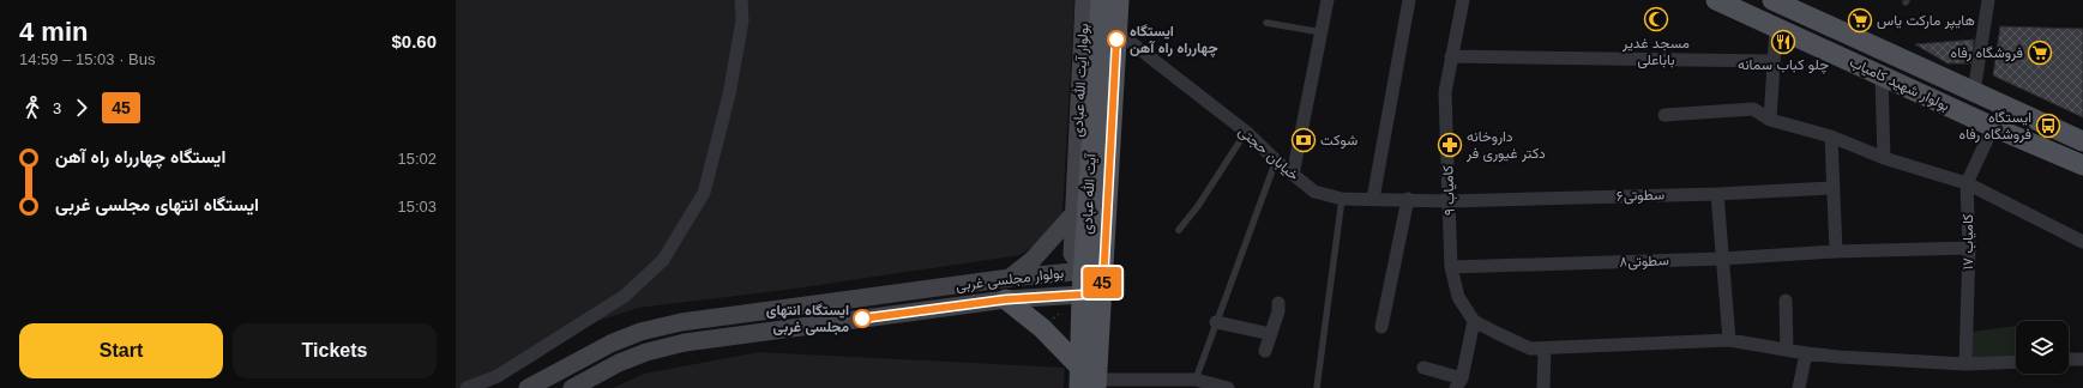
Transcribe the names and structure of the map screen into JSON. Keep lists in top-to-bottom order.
{
  "streets": {
    "main road": [
      "بولوار آیت الله عبادی",
      "بولوار شهید کامیاب",
      "آیت الله عبادی",
      "بولوار مجلسی غربی"
    ],
    "street": [
      "خیابان حجتی",
      "کامیاب ۹",
      "سطوتی۶",
      "کامیاب ۱۷",
      "سطوتی۸"
    ]
  },
  "crossings": [
    ["بولوار آیت الله عبادی", "آیت الله عبادی"],
    ["بولوار آیت الله عبادی", "بولوار مجلسی غربی"],
    ["بولوار شهید کامیاب", "کامیاب ۱۷"],
    ["خیابان حجتی", "کامیاب ۹"],
    ["خیابان حجتی", "آیت الله عبادی"],
    ["خیابان حجتی", "سطوتی۶"],
    ["کامیاب ۹", "سطوتی۶"],
    ["کامیاب ۹", "سطوتی۸"],
    ["آیت الله عبادی", "بولوار مجلسی غربی"],
    ["کامیاب ۱۷", "سطوتی۸"]
  ],
  "places": {
    "mosque": ["مسجد غدیر باباعلی"],
    "supermarket": ["هایپر مارکت یاس", "فروشگاه رفاه"],
    "other": ["ایستگاه چهارراه راه آهن", "ایستگاه انتهای مجلسی غربی"],
    "restaurant": ["چلو کباب سمانه"],
    "bus stop": ["ایستگاه فروشگاه رفاه"],
    "bank": ["شوكت"],
    "pharmacy": ["داروخانه دکتر غیوری فر"]
  },
  "lines": ["bus line 45"],
  "page": {
    "heading": ["4 min", "14:59 – 15:03 · Bus", "$0.60"],
    "on_map": "45",
    "legs": ["3", "45"],
    "list": [
      {
        "name": "ایستگاه چهارراه راه آهن",
        "value": "15:02"
      },
      {
        "name": "ایستگاه انتهای مجلسی غربی",
        "value": "15:03"
      }
    ],
    "buttons": ["Start", "Tickets"]
  }
}
